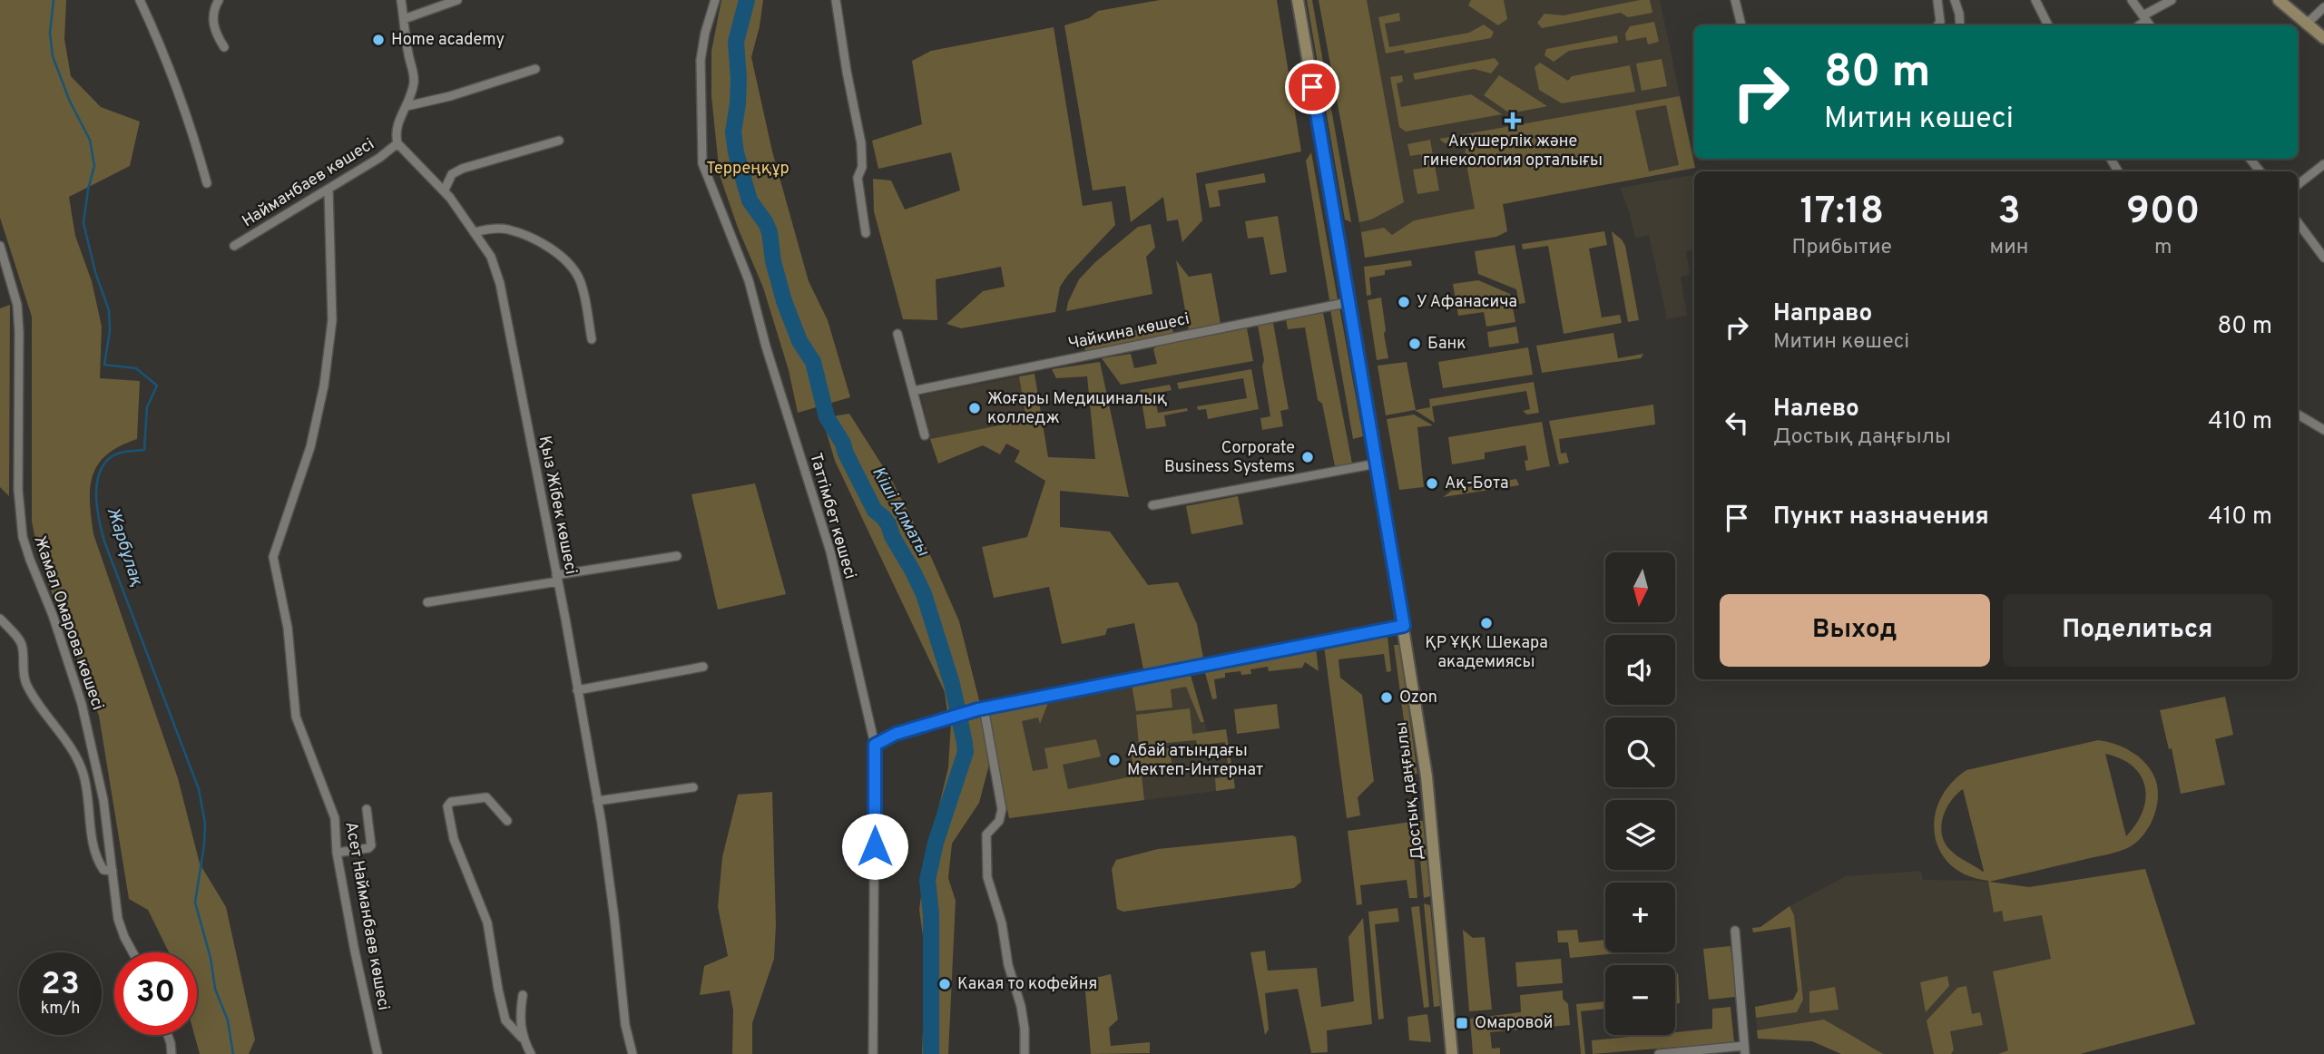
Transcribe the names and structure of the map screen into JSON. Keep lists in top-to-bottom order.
{
  "streets": {
    "main road": ["Достық даңғылы"],
    "street": [
      "Найманбаев көшесі",
      "Чайкина көшесі",
      "Қыз Жібек көшесі",
      "Таттімбет көшесі",
      "Жамал Омарова көшесі",
      "Асет Найманбаев көшесі"
    ]
  },
  "crossings": [
    ["Найманбаев көшесі", "Қыз Жібек көшесі"],
    ["Найманбаев көшесі", "Асет Найманбаев көшесі"],
    ["Чайкина көшесі", "Достық даңғылы"]
  ],
  "water": ["Кіші Алматы", "Жарбұлақ"],
  "parks": ["Терреңқұр"],
  "places": {
    "other": [
      "Home academy",
      "У Афанасича",
      "Банк",
      "Жоғары Медициналық колледж",
      "Corporate Business Systems",
      "Ақ-Бота",
      "ҚР ҰҚК Шекара академиясы",
      "Ozon",
      "Абай атындағы Мектеп-Интернат",
      "Какая то кофейня"
    ],
    "health": ["Акушерлік және гинекология орталығы"],
    "transit": ["Омаровой"]
  },
  "north": "bottom",
  "page": {
    "turn": ["80 m", "Митин көшесі"],
    "eta": [
      "17:18",
      "Прибытие",
      "3",
      "мин",
      "900",
      "m"
    ],
    "list": [
      {
        "name": "Направо",
        "note": "Митин көшесі",
        "value": "80 m"
      },
      {
        "name": "Налево",
        "note": "Достық даңғылы",
        "value": "410 m"
      },
      {
        "name": "Пункт назначения",
        "value": "410 m"
      }
    ],
    "map_buttons": ["+", "−"],
    "buttons": ["Выход", "Поделиться"],
    "speed": "23 km/h",
    "limit": "30"
  }
}
